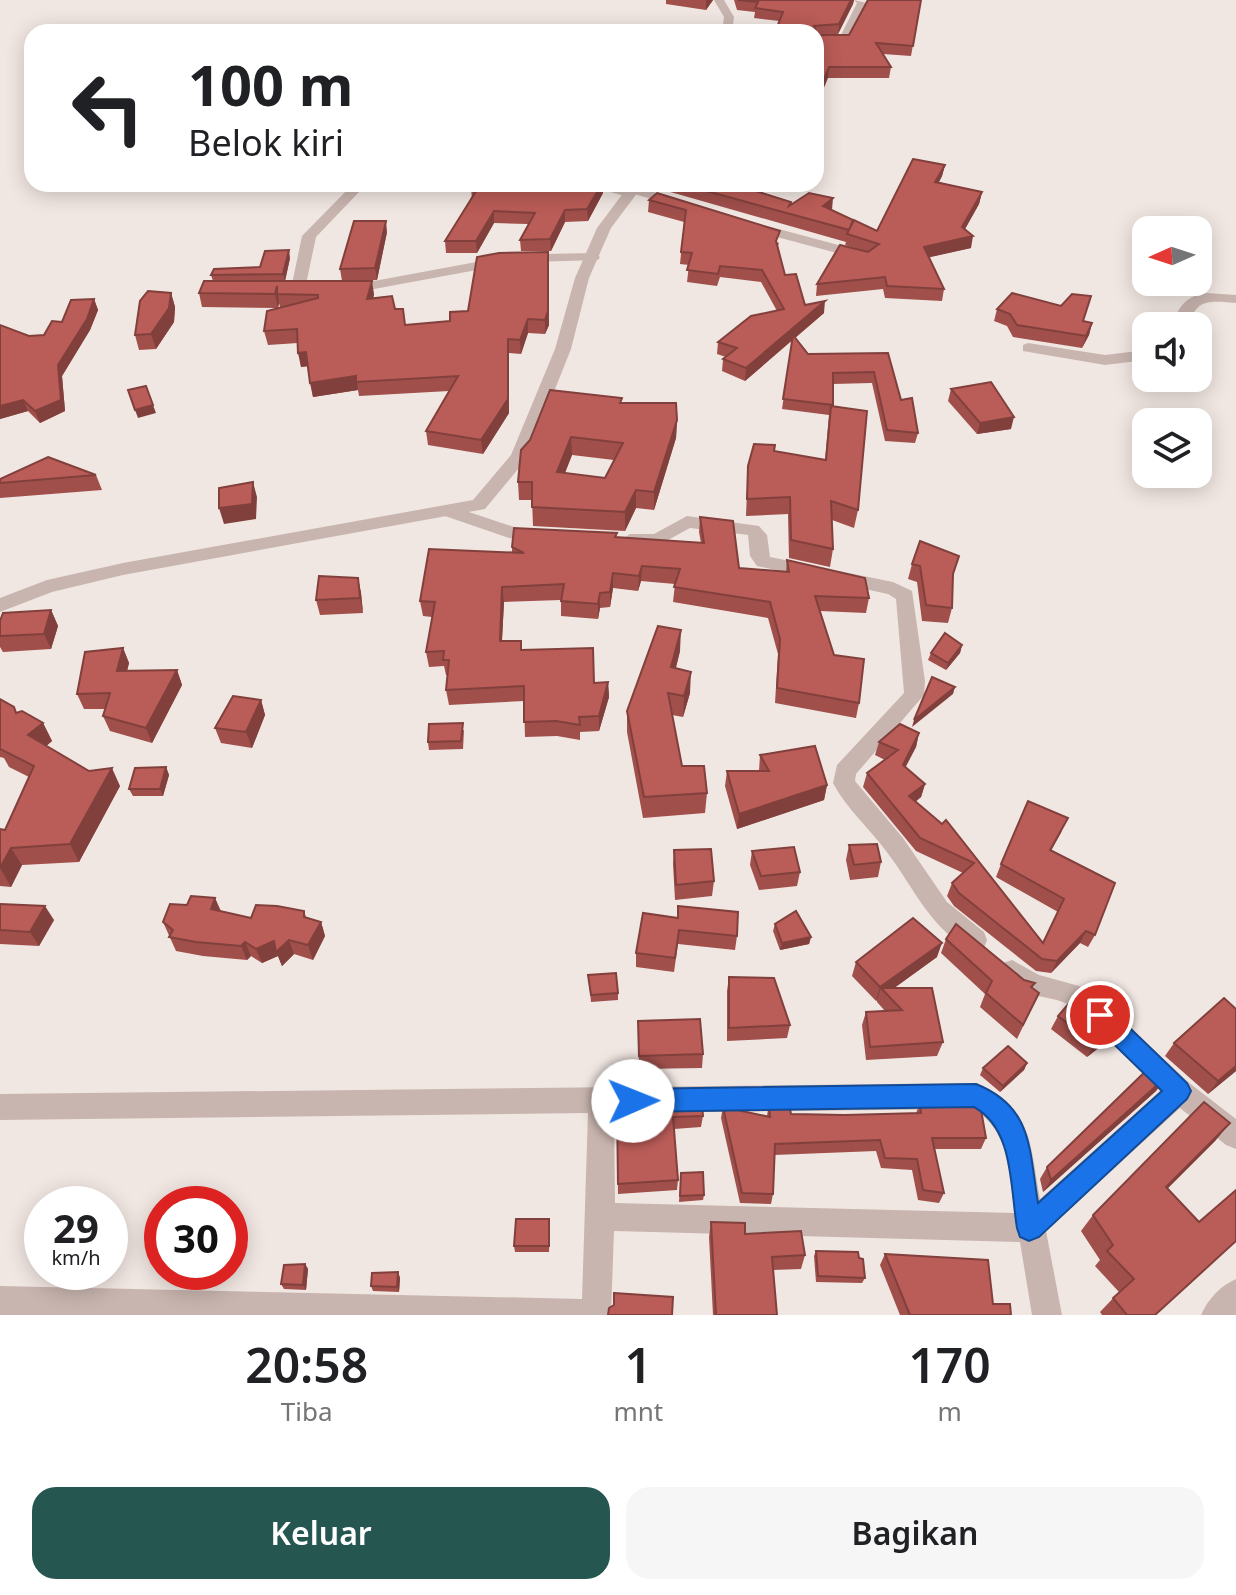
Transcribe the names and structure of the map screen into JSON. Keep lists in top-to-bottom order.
{
  "north": "left",
  "page": {
    "turn": ["100 m", "Belok kiri"],
    "speed": "29 km/h",
    "limit": "30",
    "eta": [
      "20:58",
      "Tiba",
      "1",
      "mnt",
      "170",
      "m"
    ],
    "buttons": ["Keluar", "Bagikan"]
  }
}
